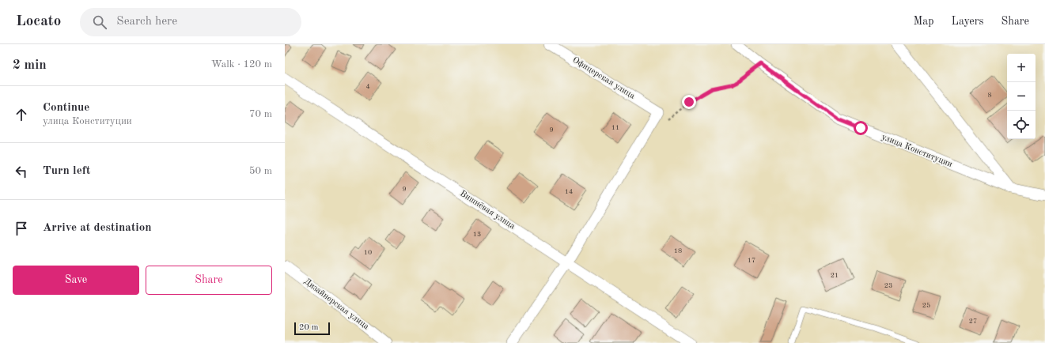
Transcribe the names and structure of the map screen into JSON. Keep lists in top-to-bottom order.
{
  "streets": {
    "street": [
      "Офицерская улица",
      "улица Конституции",
      "Вишнёвая улица",
      "Дизайнерская улица"
    ]
  },
  "house_numbers": [
    "4",
    "8",
    "11",
    "9",
    "9",
    "14",
    "13",
    "18",
    "10",
    "17",
    "21",
    "23",
    "25",
    "27"
  ],
  "scale_bar": "20 m",
  "page": {
    "header": "Locato",
    "search": "Search here",
    "nav": ["Map", "Layers", "Share"],
    "heading": ["2 min", "Walk · 120 m"],
    "map_buttons": ["+", "−"],
    "list": [
      ["Continue", "улица Конституции", "70 m"],
      ["Turn left", "50 m"],
      "Arrive at destination"
    ],
    "buttons": ["Save", "Share"],
    "scale": "20 m"
  }
}
